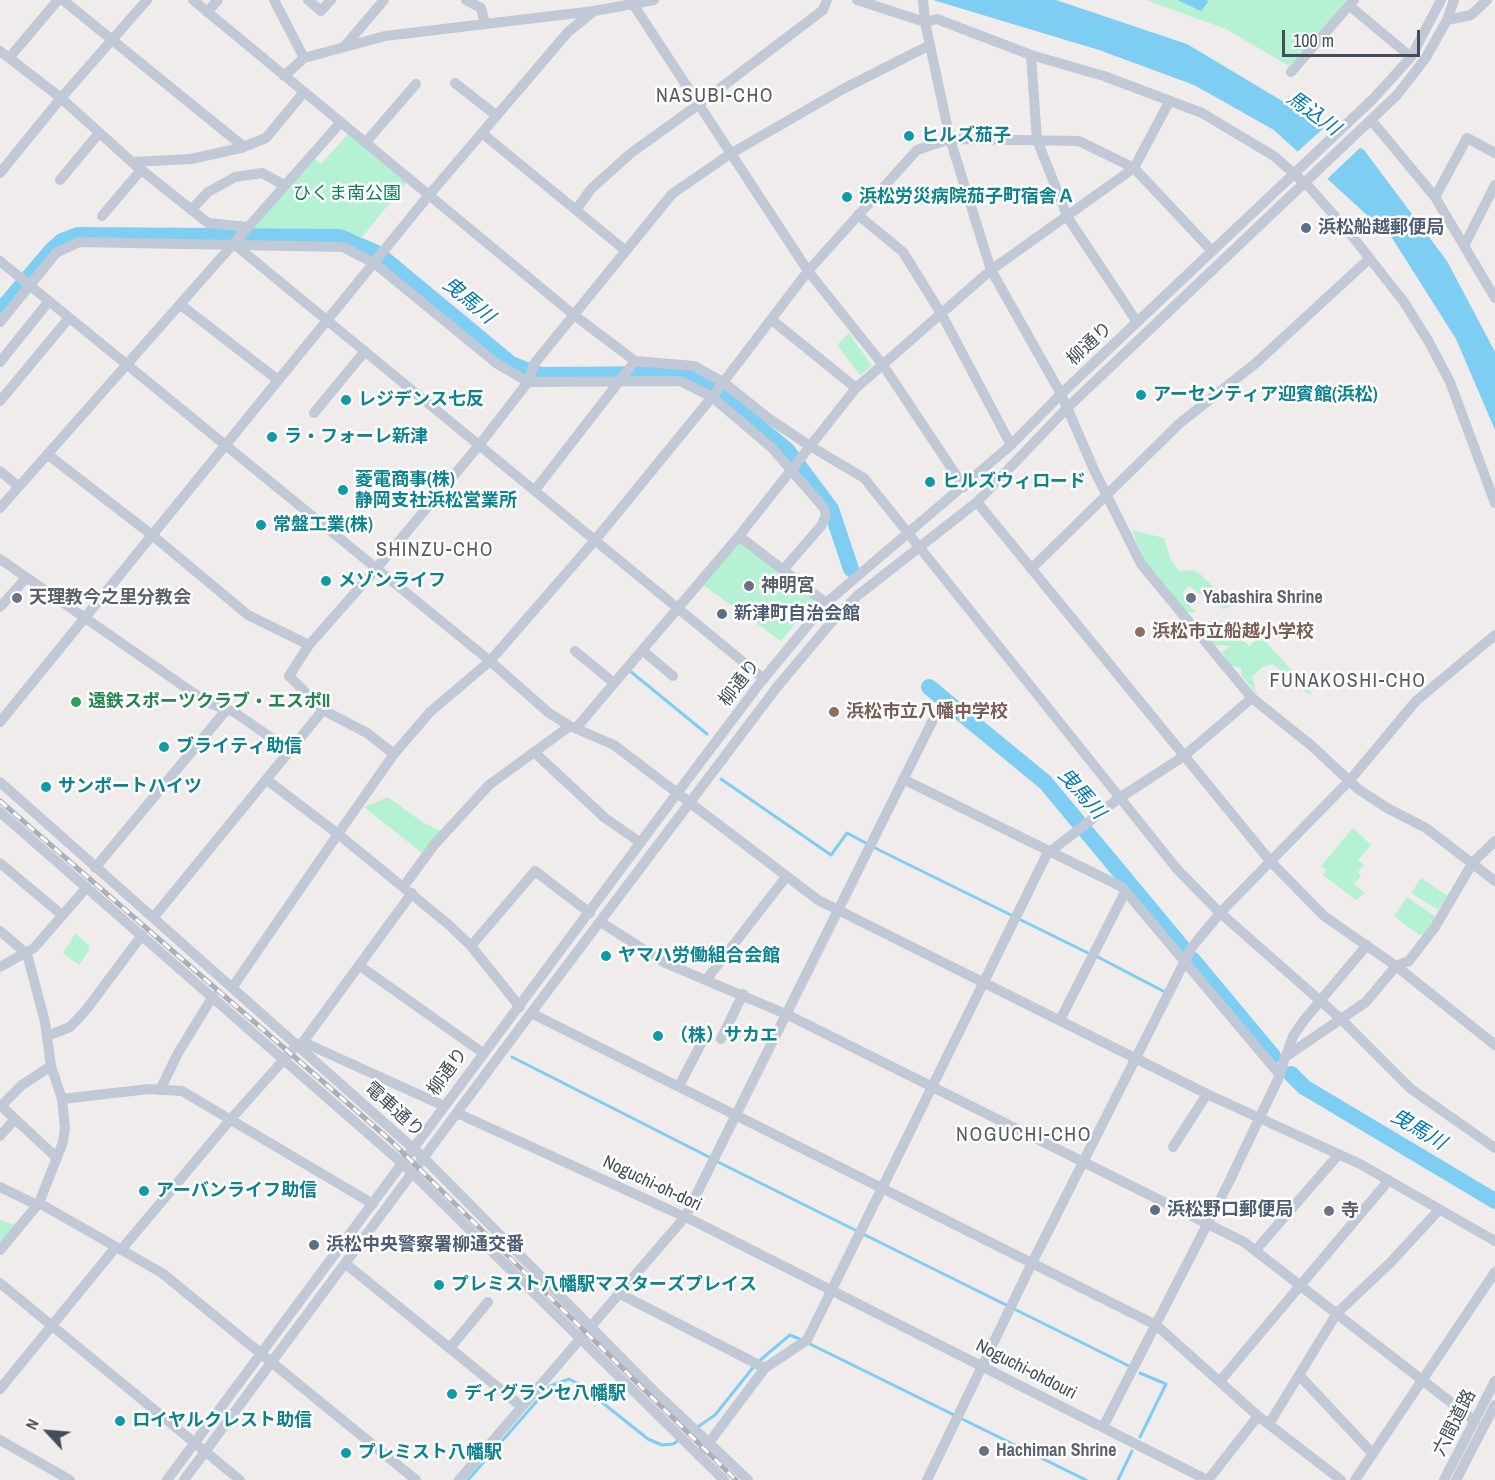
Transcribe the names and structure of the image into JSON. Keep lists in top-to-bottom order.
{
  "streets": {
    "street": [
      "柳通り",
      "電車通り",
      "Noguchi-oh-dori",
      "Noguchi-ohdouri",
      "六間道路"
    ]
  },
  "crossings": [
    ["柳通り", "電車通り"],
    ["柳通り", "Noguchi-oh-dori"],
    ["Noguchi-oh-dori", "Noguchi-ohdouri"]
  ],
  "districts": [
    "NASUBI-CHO",
    "SHINZU-CHO",
    "FUNAKOSHI-CHO",
    "NOGUCHI-CHO"
  ],
  "water": ["馬込川", "曳馬川"],
  "parks": ["ひくま南公園"],
  "places": [
    "ヒルズ茄子",
    "浜松労災病院茄子町宿舎Ａ",
    "浜松船越郵便局",
    "アーセンティア迎賓館(浜松)",
    "レジデンス七反",
    "ラ・フォーレ新津",
    "ヒルズウィロード",
    "菱電商事(株) 静岡支社浜松営業所",
    "常盤工業(株)",
    "メゾンライフ",
    "神明宮",
    "天理教今之里分教会",
    "Yabashira Shrine",
    "新津町自治会館",
    "浜松市立船越小学校",
    "遠鉄スポーツクラブ・エスポII",
    "浜松市立八幡中学校",
    "ブライティ助信",
    "サンポートハイツ",
    "ヤマハ労働組合会館",
    "（株）サカエ",
    "アーバンライフ助信",
    "浜松野口郵便局",
    "寺",
    "浜松中央警察署柳通交番",
    "プレミスト八幡駅マスターズプレイス",
    "ディグランセ八幡駅",
    "ロイヤルクレスト助信",
    "Hachiman Shrine",
    "プレミスト八幡駅"
  ],
  "scale_bar": "100 m",
  "north": "top left"
}
